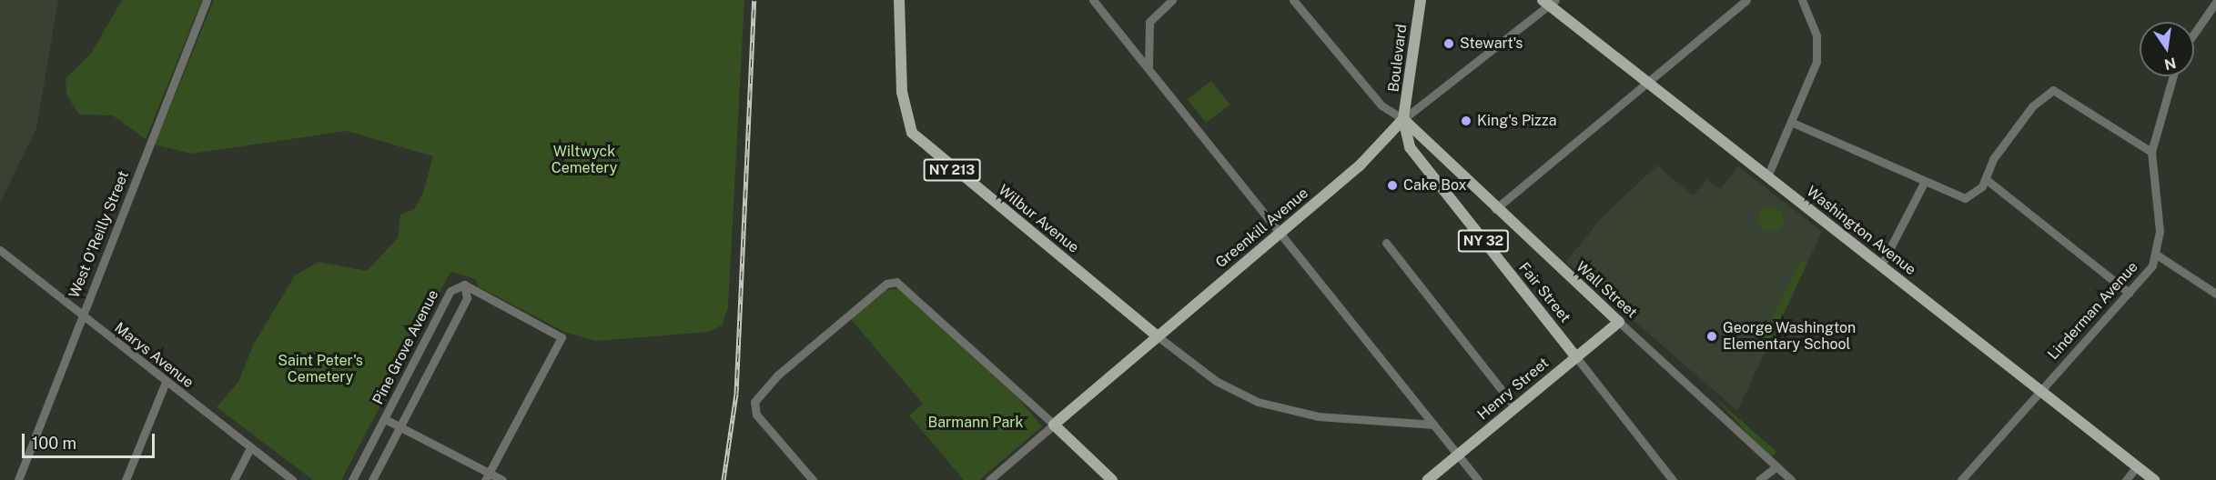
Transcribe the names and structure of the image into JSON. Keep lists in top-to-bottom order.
{
  "streets": {
    "main road": [
      "Boulevard",
      "NY 213",
      "Wilbur Avenue",
      "Greenkill Avenue",
      "Washington Avenue",
      "NY 32",
      "Wall Street",
      "Fair Street",
      "Henry Street"
    ],
    "street": [
      "West O'Reilly Street",
      "Linderman Avenue",
      "Pine Grove Avenue",
      "Marys Avenue"
    ]
  },
  "crossings": [
    ["Boulevard", "Greenkill Avenue"],
    ["Boulevard", "Wall Street"],
    ["Boulevard", "Fair Street"],
    ["Wilbur Avenue", "Greenkill Avenue"],
    ["Greenkill Avenue", "Washington Avenue"],
    ["Greenkill Avenue", "Wall Street"],
    ["Greenkill Avenue", "Fair Street"],
    ["Washington Avenue", "Linderman Avenue"],
    ["West O'Reilly Street", "Marys Avenue"],
    ["Wall Street", "Fair Street"],
    ["Wall Street", "Henry Street"],
    ["Fair Street", "Henry Street"]
  ],
  "parks": ["Wiltwyck Cemetery", "Saint Peter's Cemetery", "Barmann Park"],
  "places": [
    "Stewart's",
    "King's Pizza",
    "Cake Box",
    "George Washington Elementary School"
  ],
  "scale_bar": "100 m",
  "north": "bottom"
}
